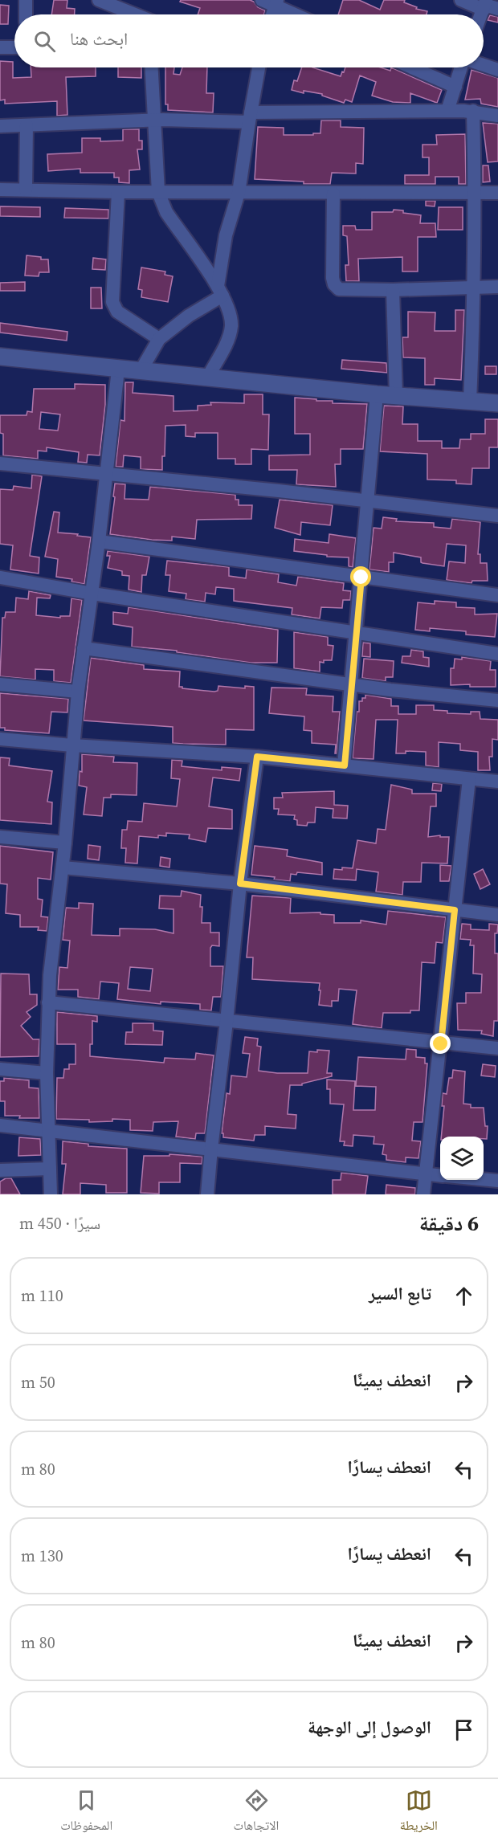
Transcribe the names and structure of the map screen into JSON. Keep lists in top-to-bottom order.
{
  "page": {
    "search": "ابحث هنا",
    "heading": ["6 دقيقة", "سيرًا · 450 m"],
    "list": [
      ["تابع السير", "110 m"],
      ["انعطف يمينًا", "50 m"],
      ["انعطف يسارًا", "80 m"],
      ["انعطف يسارًا", "130 m"],
      ["انعطف يمينًا", "80 m"],
      "الوصول إلى الوجهة"
    ],
    "nav": ["الخريطة", "الاتجاهات", "المحفوظات"]
  }
}
